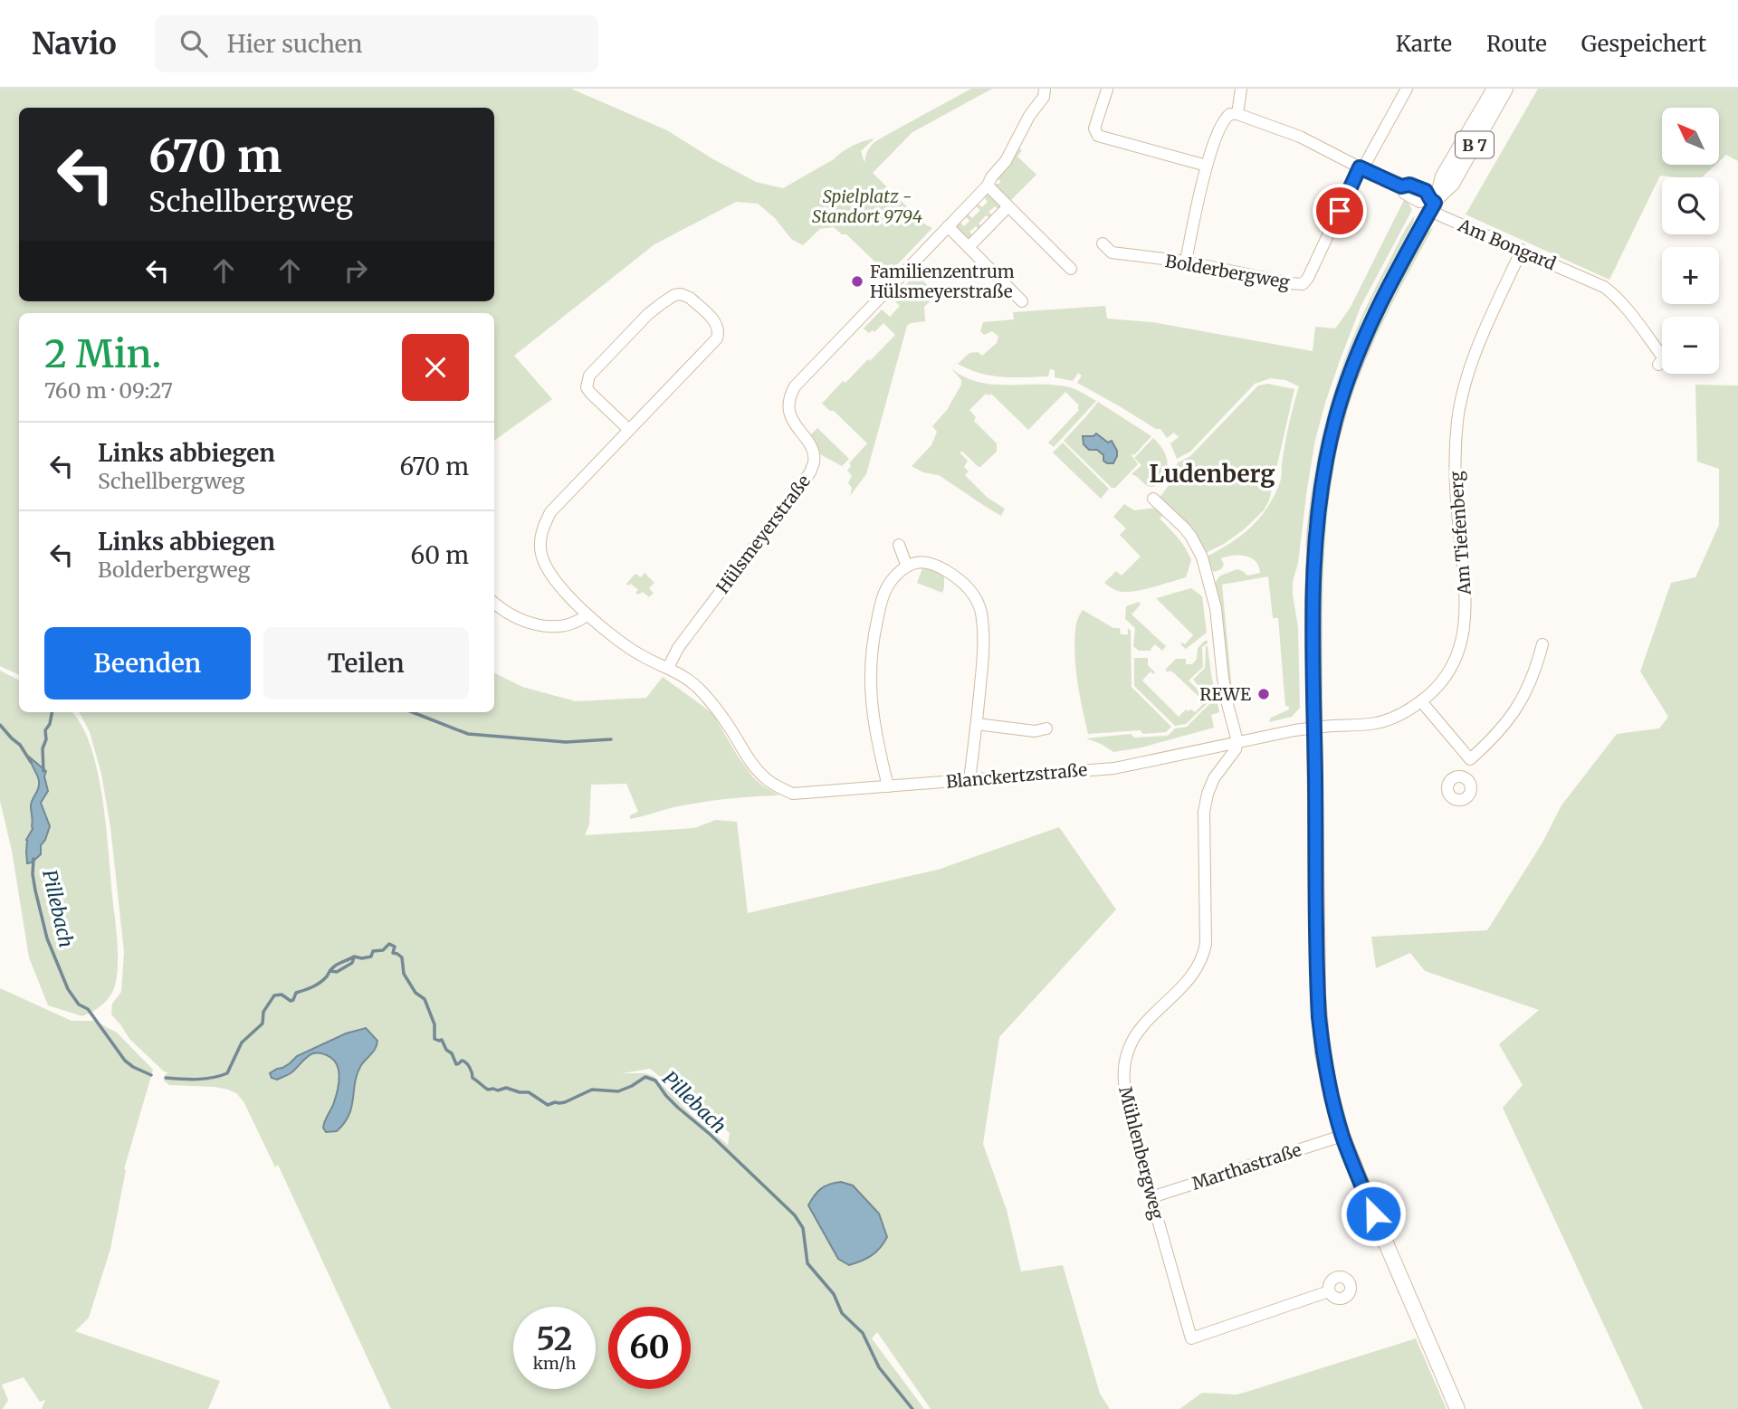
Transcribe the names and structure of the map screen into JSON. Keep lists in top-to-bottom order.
{
  "streets": {
    "main road": ["B 7"],
    "street": [
      "Am Bongard",
      "Bolderbergweg",
      "Am Tiefenberg",
      "Hülsmeyerstraße",
      "Blanckertzstraße",
      "Mühlenbergweg",
      "Marthastraße"
    ]
  },
  "crossings": [
    ["B 7", "Am Bongard"],
    ["B 7", "Am Tiefenberg"],
    ["B 7", "Blanckertzstraße"],
    ["B 7", "Marthastraße"],
    ["Am Bongard", "Bolderbergweg"],
    ["Am Bongard", "Am Tiefenberg"],
    ["Am Tiefenberg", "Blanckertzstraße"],
    ["Hülsmeyerstraße", "Blanckertzstraße"],
    ["Blanckertzstraße", "Mühlenbergweg"],
    ["Mühlenbergweg", "Marthastraße"]
  ],
  "districts": ["Ludenberg"],
  "water": ["Pillebach"],
  "parks": ["Spielplatz - Standort 9794"],
  "places": ["Familienzentrum Hülsmeyerstraße", "REWE"],
  "north": "top left",
  "page": {
    "header": "Navio",
    "search": "Hier suchen",
    "nav": ["Karte", "Route", "Gespeichert"],
    "map_buttons": ["+", "−"],
    "turn": ["670 m", "Schellbergweg"],
    "heading": ["2 Min.", "760 m · 09:27"],
    "list": [
      {
        "name": "Links abbiegen",
        "note": "Schellbergweg",
        "value": "670 m"
      },
      {
        "name": "Links abbiegen",
        "note": "Bolderbergweg",
        "value": "60 m"
      }
    ],
    "buttons": ["Beenden", "Teilen"],
    "speed": "52 km/h",
    "limit": "60"
  }
}
